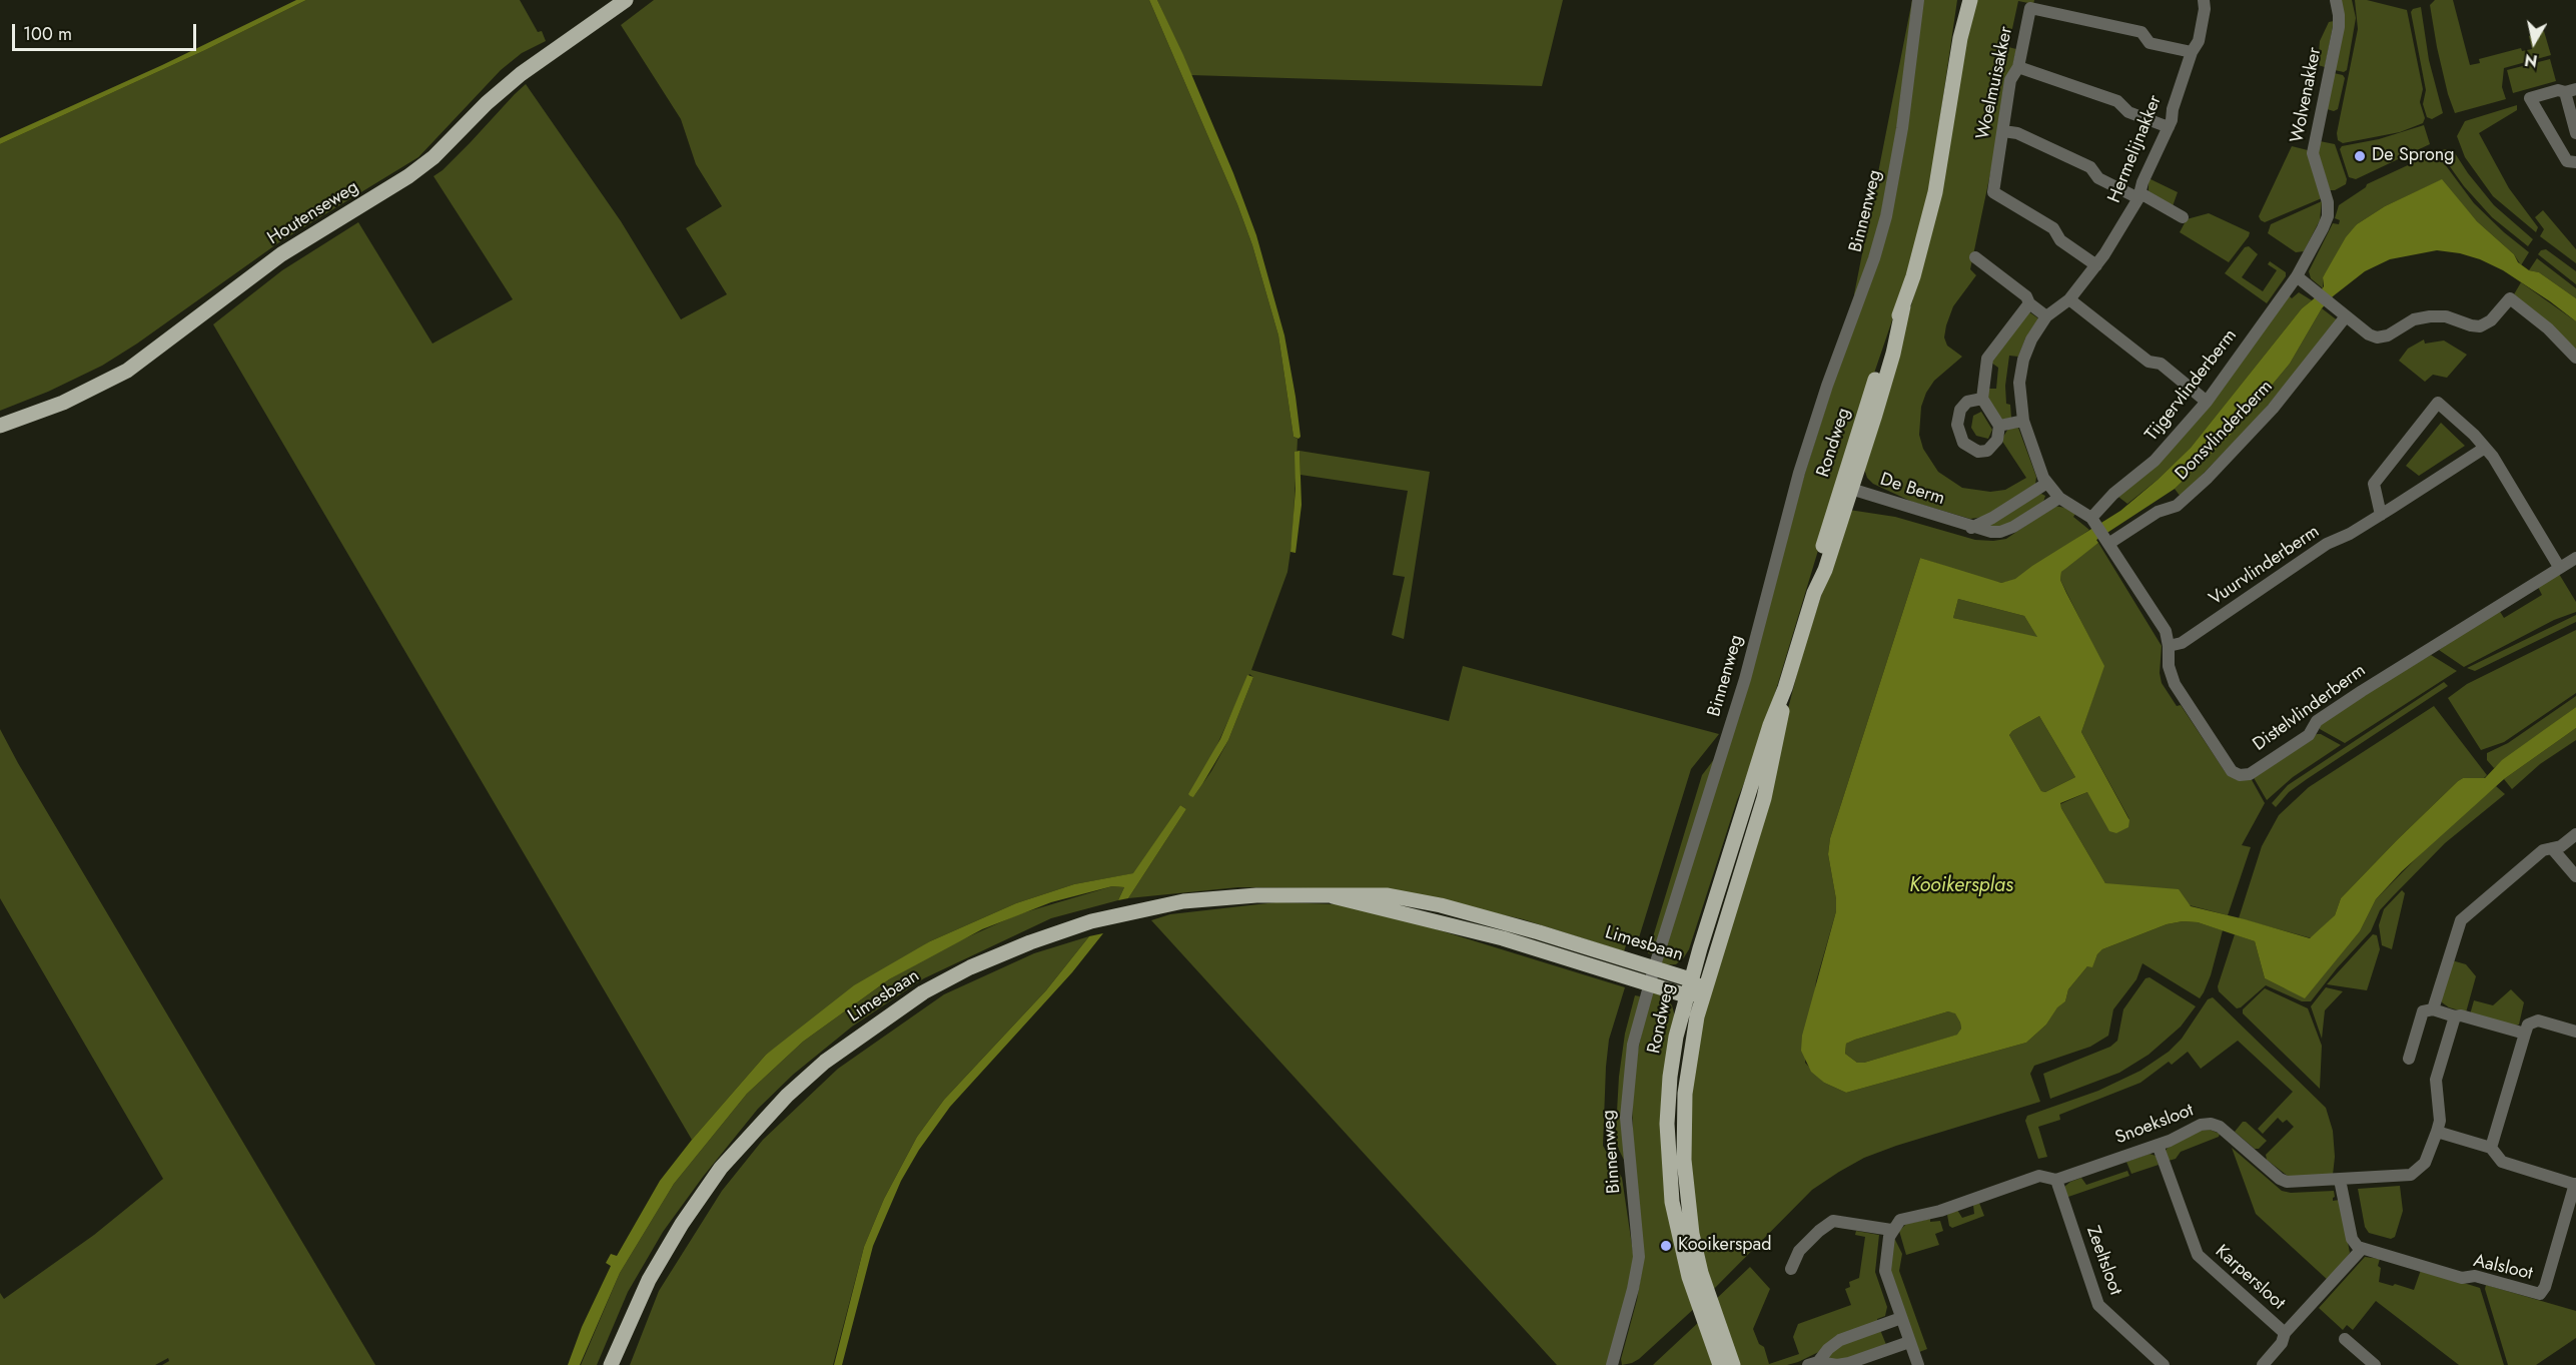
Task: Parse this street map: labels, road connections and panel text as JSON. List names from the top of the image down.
{
  "streets": {
    "main road": ["Houtenseweg", "Rondweg", "Limesbaan"],
    "street": [
      "Woelmuisakker",
      "Wolvenakker",
      "Hermelijnakker",
      "Binnenweg",
      "Tijgervlinderberm",
      "Donsvlinderberm",
      "De Berm",
      "Vuurvlinderberm",
      "Distelvlinderberm",
      "Snoeksloot",
      "Zeeltsloot",
      "Aalsloot",
      "Karpersloot"
    ]
  },
  "crossings": [
    ["Woelmuisakker", "Hermelijnakker"],
    ["Wolvenakker", "Tijgervlinderberm"],
    ["Binnenweg", "Limesbaan"],
    ["Tijgervlinderberm", "Distelvlinderberm"],
    ["Donsvlinderberm", "Distelvlinderberm"],
    ["Rondweg", "De Berm"],
    ["Rondweg", "Limesbaan"],
    ["De Berm", "Distelvlinderberm"],
    ["Vuurvlinderberm", "Distelvlinderberm"],
    ["Snoeksloot", "Zeeltsloot"],
    ["Snoeksloot", "Aalsloot"],
    ["Snoeksloot", "Karpersloot"]
  ],
  "water": ["Kooikersplas"],
  "places": ["De Sprong", "Kooikerspad"],
  "scale_bar": "100 m",
  "north": "bottom"
}
